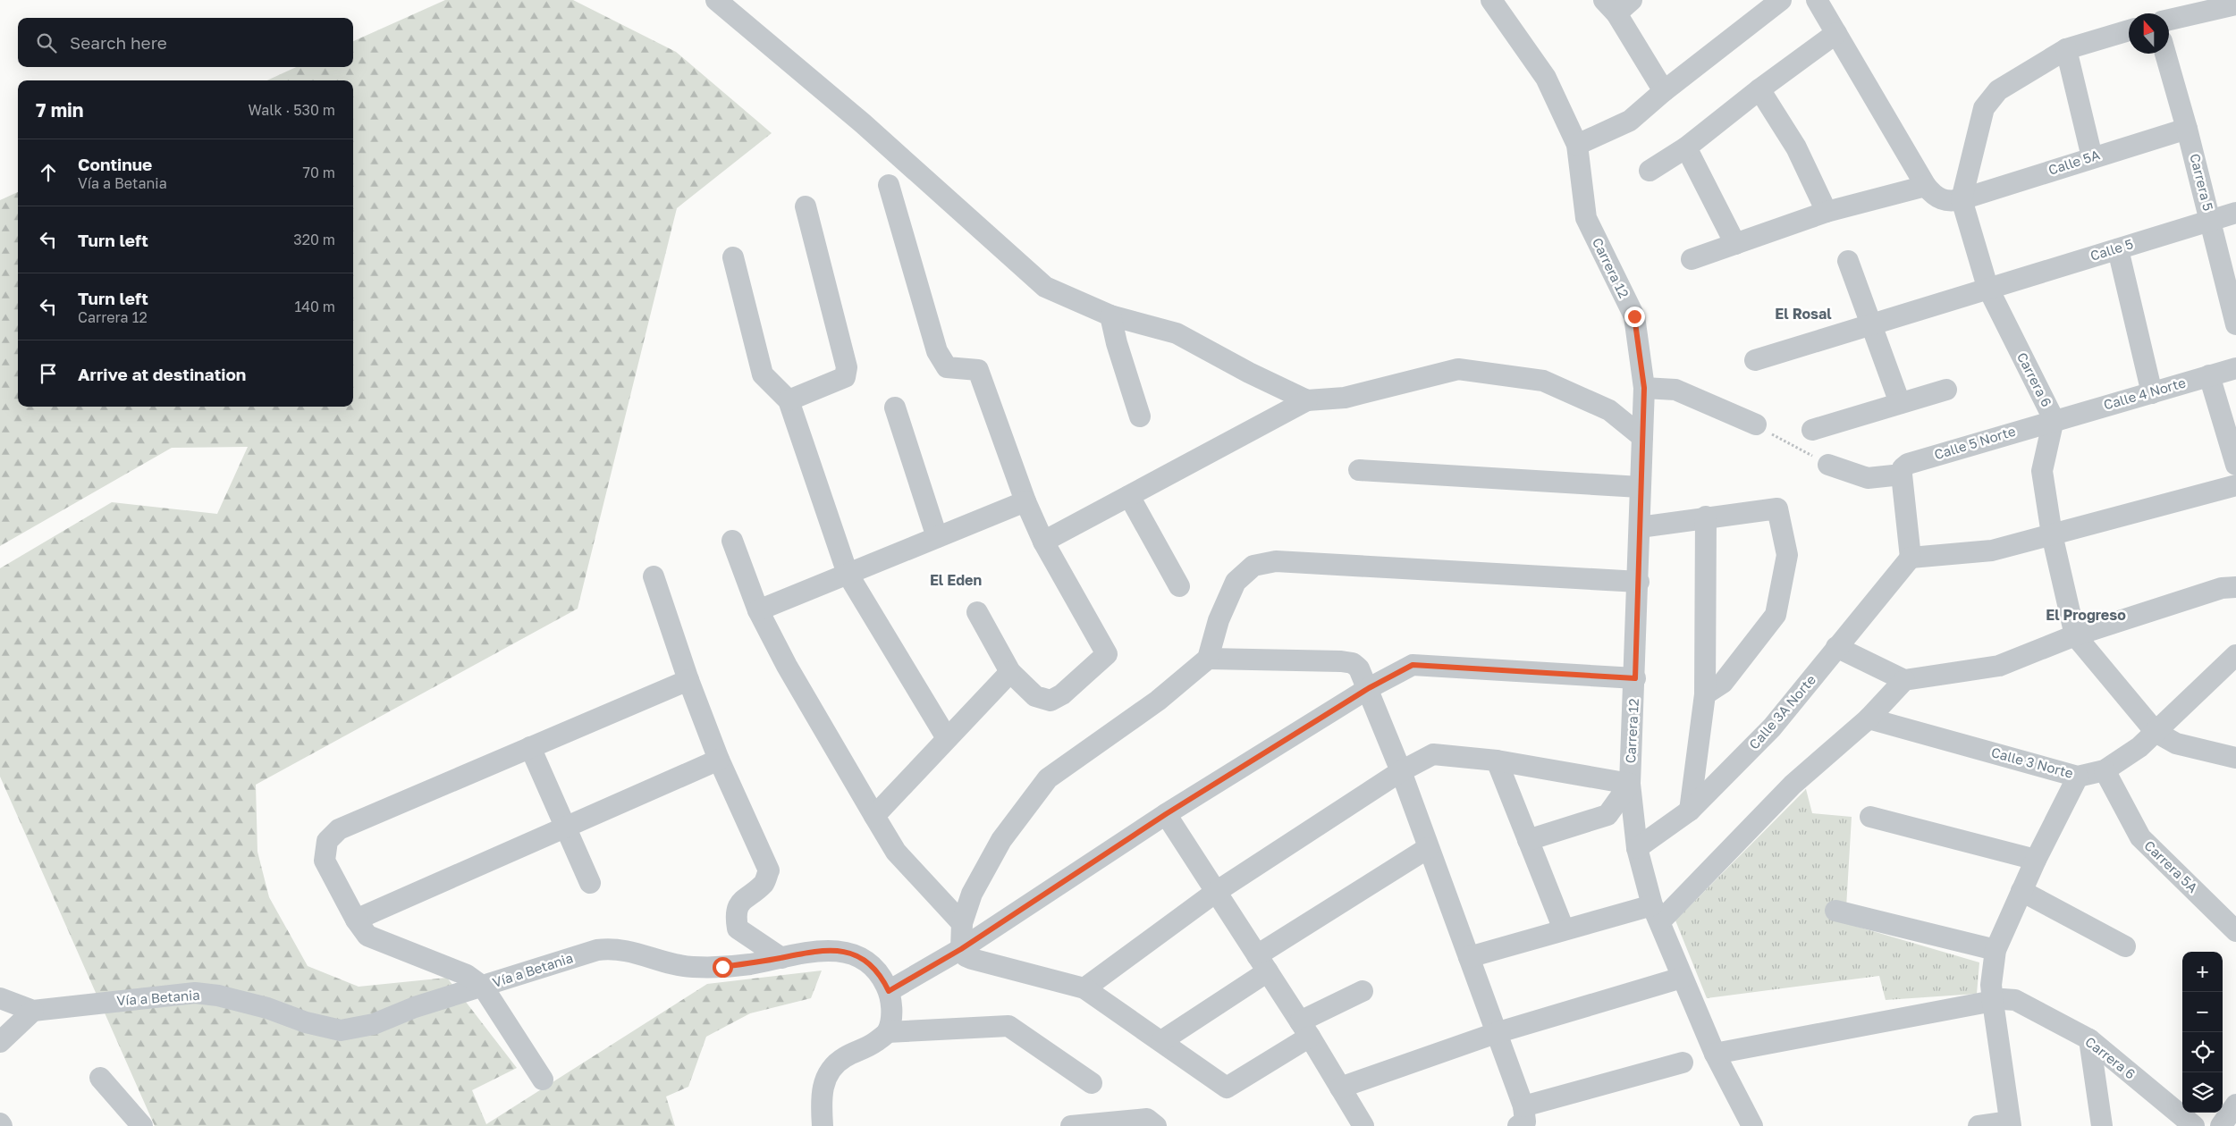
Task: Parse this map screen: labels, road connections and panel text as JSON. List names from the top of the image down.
{
  "streets": {
    "street": [
      "Calle 5A",
      "Carrera 5",
      "Calle 5",
      "Carrera 12",
      "Carrera 6",
      "Calle 4 Norte",
      "Calle 5 Norte",
      "Calle 3A Norte",
      "Calle 3 Norte",
      "Carrera 5A",
      "Vía a Betania"
    ]
  },
  "crossings": [
    ["Calle 5A", "Carrera 5"],
    ["Calle 5A", "Carrera 6"],
    ["Carrera 5", "Calle 5"],
    ["Calle 5", "Carrera 6"],
    ["Carrera 12", "Carrera 6"],
    ["Carrera 12", "Calle 3A Norte"],
    ["Carrera 6", "Calle 4 Norte"],
    ["Carrera 6", "Calle 5 Norte"],
    ["Carrera 6", "Calle 3 Norte"],
    ["Calle 4 Norte", "Calle 5 Norte"],
    ["Calle 3 Norte", "Carrera 5A"]
  ],
  "districts": ["El Rosal", "El Eden", "El Progreso"],
  "north": "top",
  "page": {
    "search": "Search here",
    "heading": ["7 min", "Walk · 530 m"],
    "list": [
      ["Continue", "Vía a Betania", "70 m"],
      ["Turn left", "320 m"],
      ["Turn left", "Carrera 12", "140 m"],
      "Arrive at destination"
    ],
    "map_buttons": ["+", "−"]
  }
}
